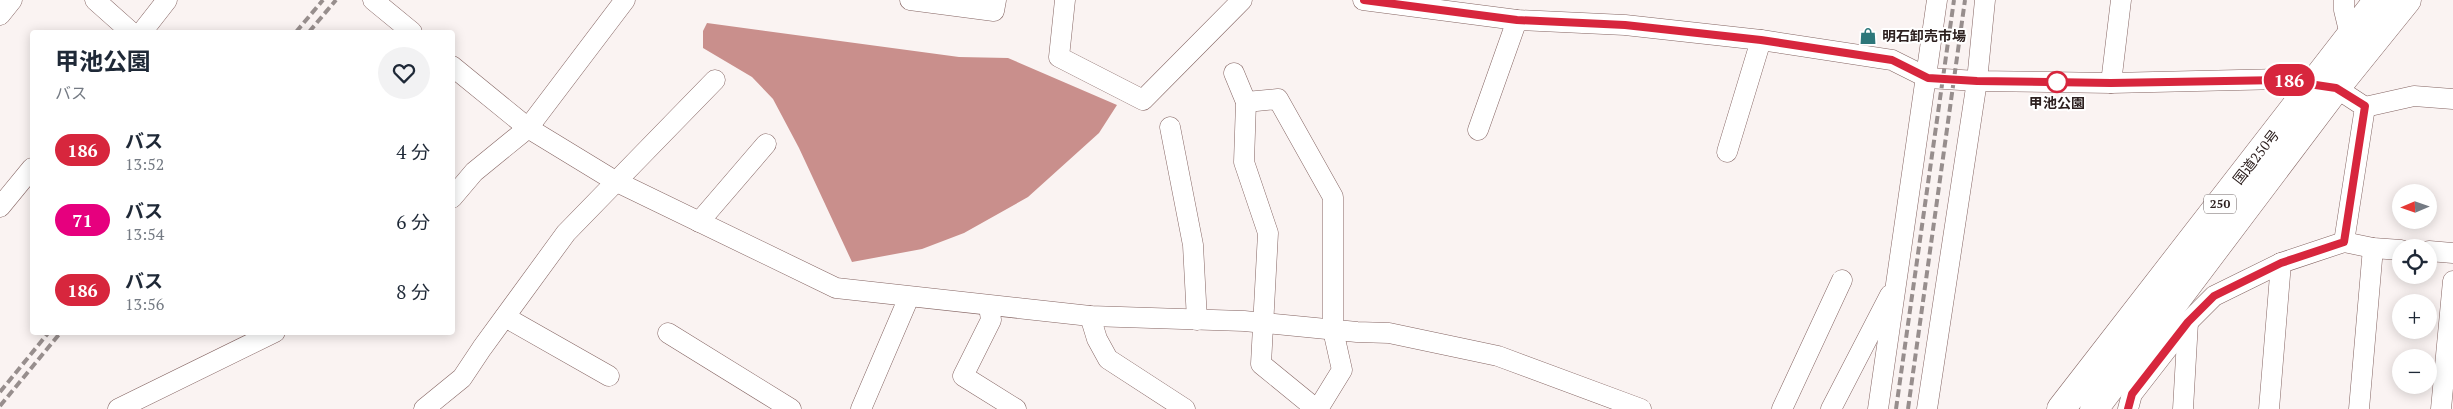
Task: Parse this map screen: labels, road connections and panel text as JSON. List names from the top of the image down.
{
  "streets": {
    "highway": ["国道250号", "250"]
  },
  "places": {
    "shop": ["明石卸売市場"],
    "other": ["甲池公園"]
  },
  "lines": ["bus line 186"],
  "north": "left",
  "page": {
    "on_map": "186",
    "heading": ["甲池公園", "バス"],
    "list": [
      {
        "mark": "186",
        "name": "バス",
        "note": "13:52",
        "value": "4 分"
      },
      {
        "mark": "71",
        "name": "バス",
        "note": "13:54",
        "value": "6 分"
      },
      {
        "mark": "186",
        "name": "バス",
        "note": "13:56",
        "value": "8 分"
      }
    ],
    "map_buttons": ["+", "−"]
  }
}
